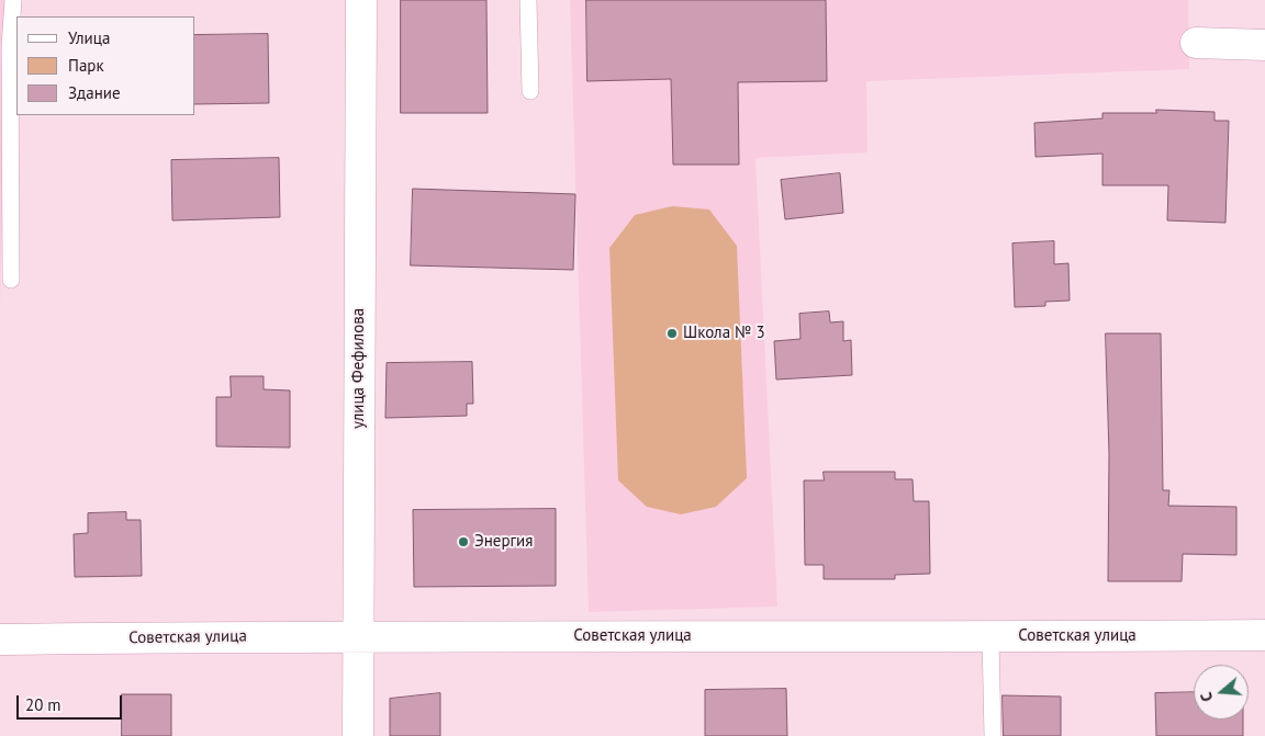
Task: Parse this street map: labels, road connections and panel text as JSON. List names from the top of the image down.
{
  "streets": {
    "main road": ["улица Фефилова", "Советская улица"]
  },
  "crossings": [
    ["улица Фефилова", "Советская улица"]
  ],
  "places": ["Школа № 3", "Энергия"],
  "legend": ["Улица", "Парк", "Здание"],
  "scale_bar": "20 m",
  "north": "left"
}
